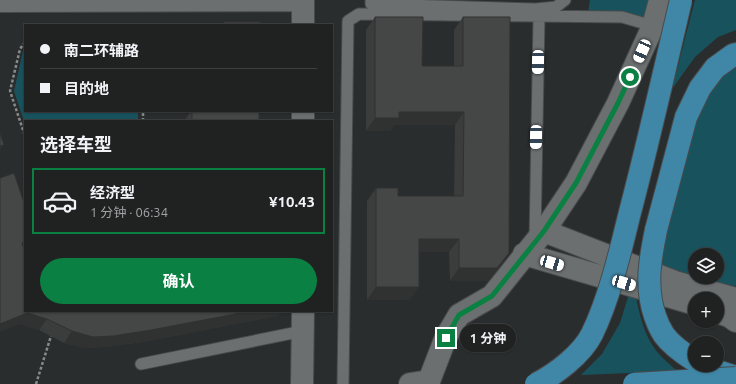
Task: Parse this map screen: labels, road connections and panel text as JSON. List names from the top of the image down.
{
  "page": {
    "banner": ["南二环辅路", "目的地"],
    "heading": "选择车型",
    "list": [
      {
        "name": "经济型",
        "note": "1 分钟 · 06:34",
        "value": "¥10.43"
      }
    ],
    "map_buttons": ["+", "−"],
    "buttons": "确认",
    "bubble": "1 分钟"
  }
}
